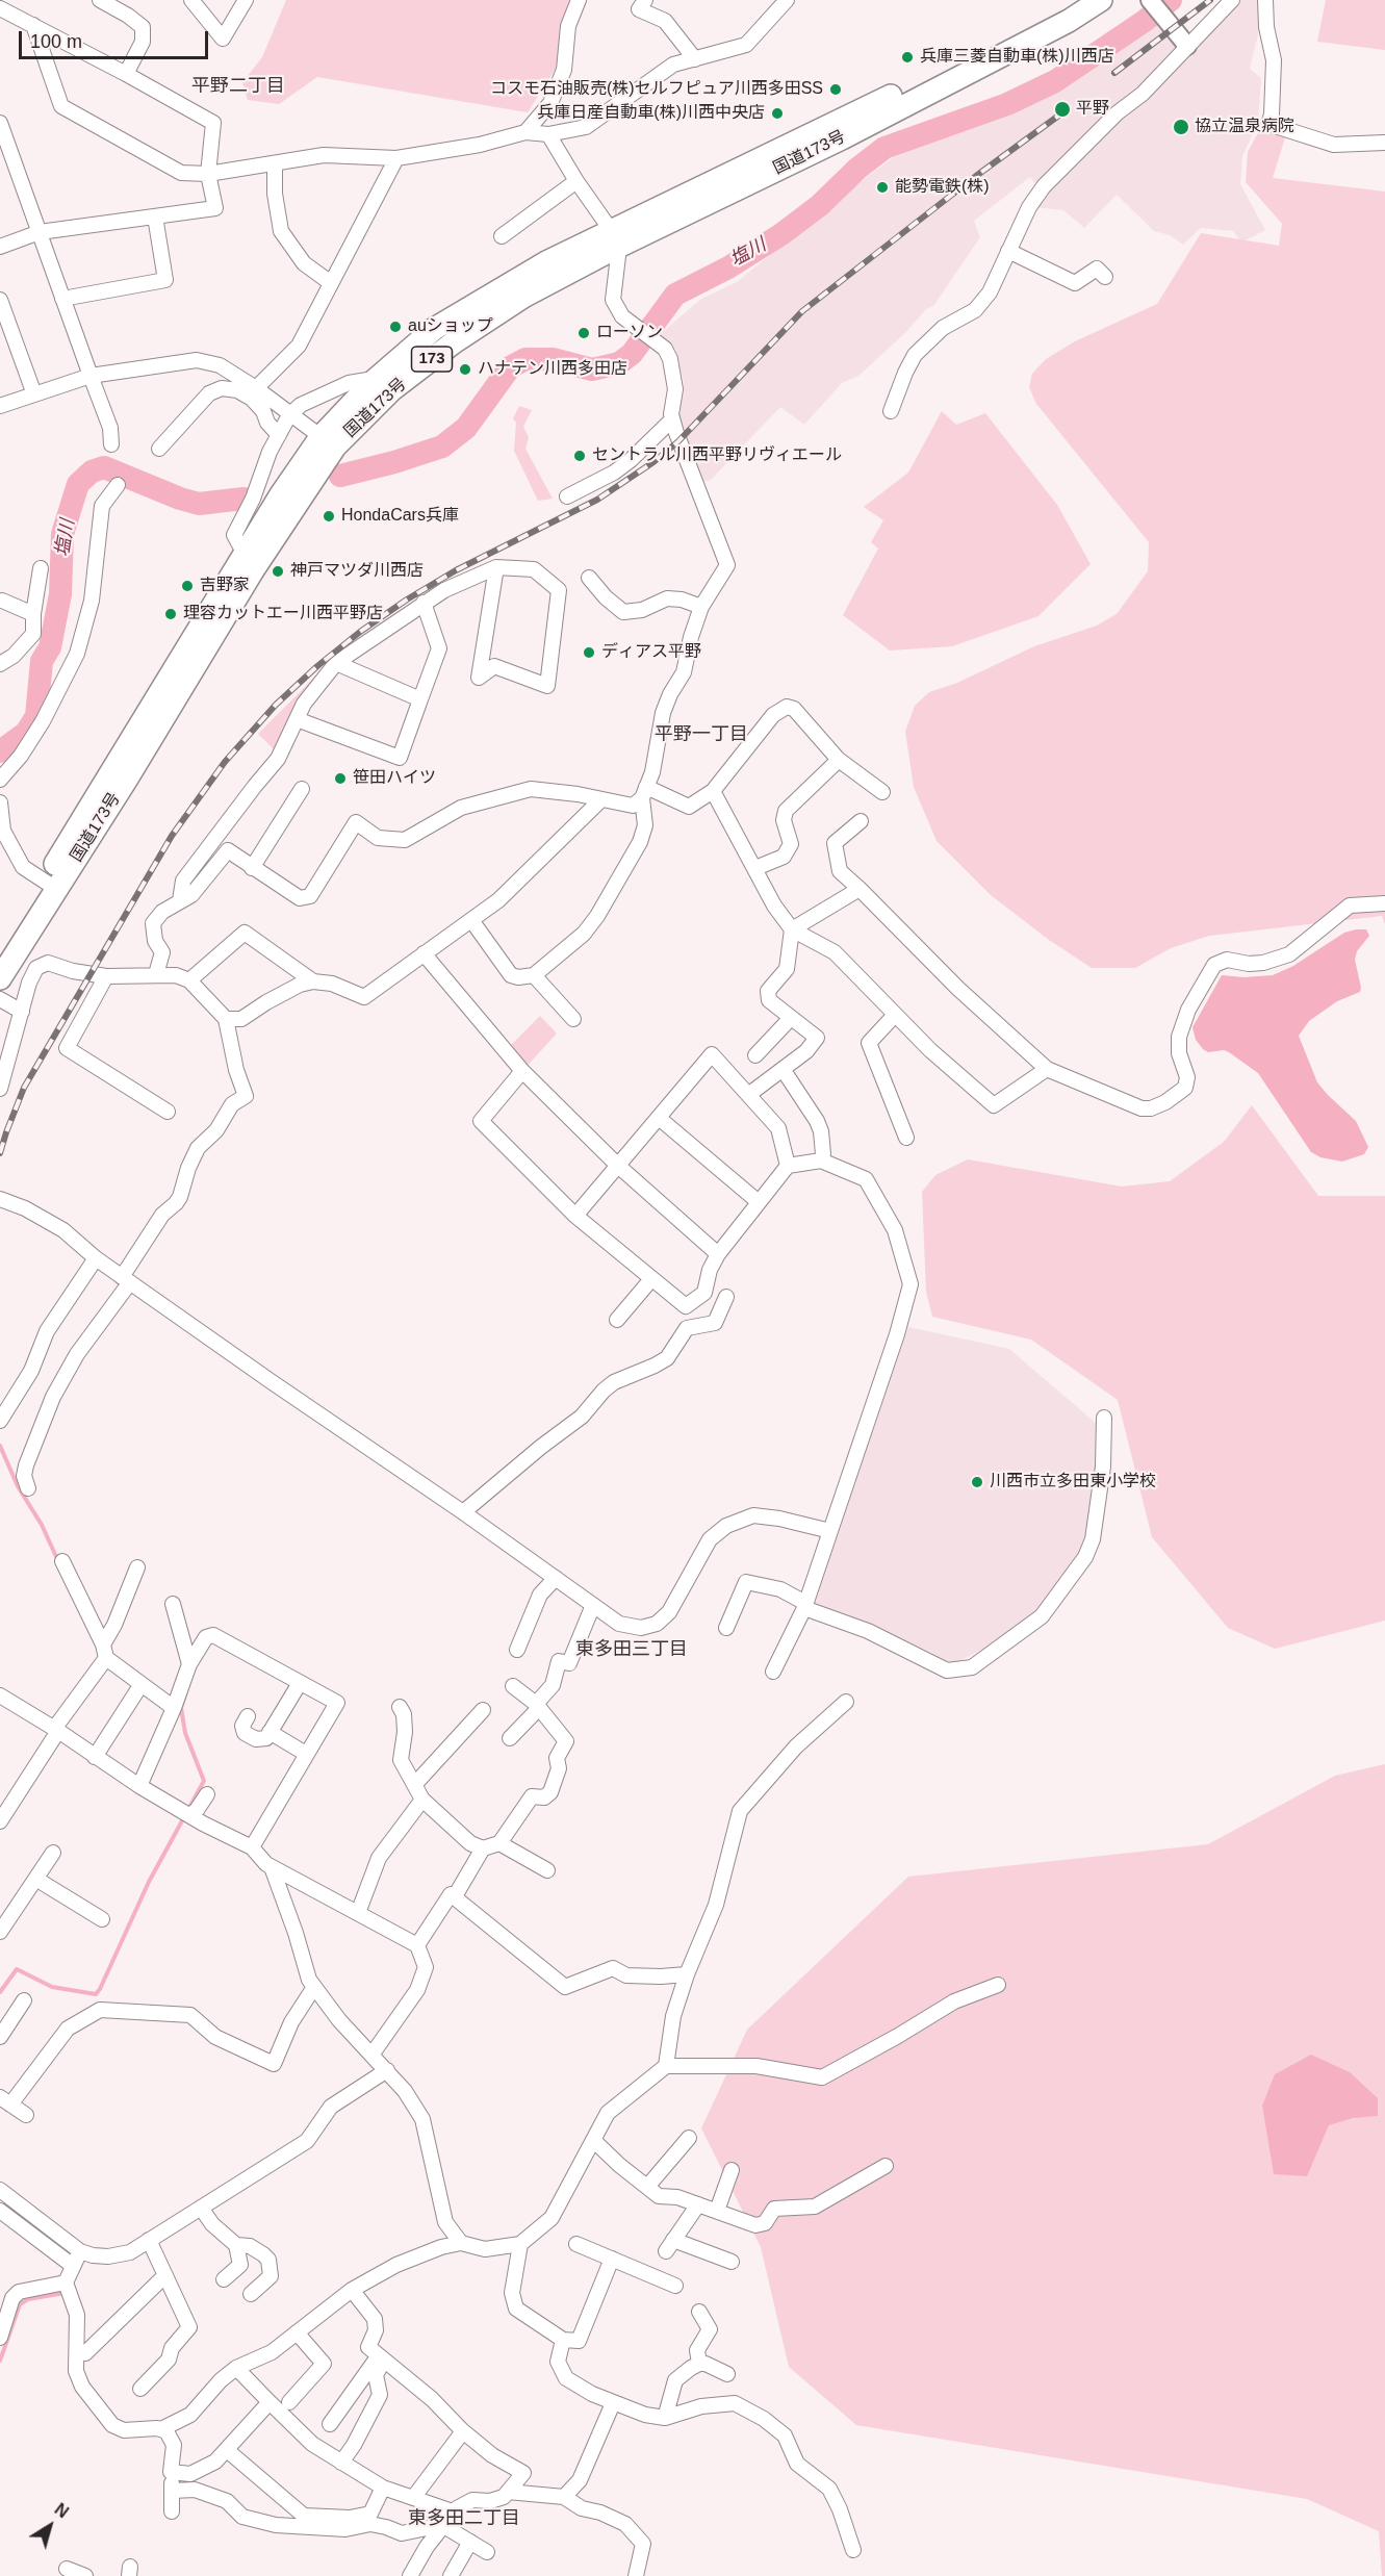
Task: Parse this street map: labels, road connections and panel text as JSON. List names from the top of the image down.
{
  "streets": {
    "highway": ["国道173号", "173"]
  },
  "districts": [
    "平野二丁目",
    "平野一丁目",
    "東多田三丁目",
    "東多田二丁目"
  ],
  "water": ["塩川"],
  "places": [
    "兵庫三菱自動車(株)川西店",
    "コスモ石油販売(株)セルフピュア川西多田SS",
    "平野",
    "兵庫日産自動車(株)川西中央店",
    "協立温泉病院",
    "能勢電鉄(株)",
    "auショップ",
    "ローソン",
    "ハナテン川西多田店",
    "セントラル川西平野リヴィエール",
    "HondaCars兵庫",
    "神戸マツダ川西店",
    "吉野家",
    "理容カットエー川西平野店",
    "ディアス平野",
    "笹田ハイツ",
    "川西市立多田東小学校"
  ],
  "scale_bar": "100 m",
  "north": "top right"
}
